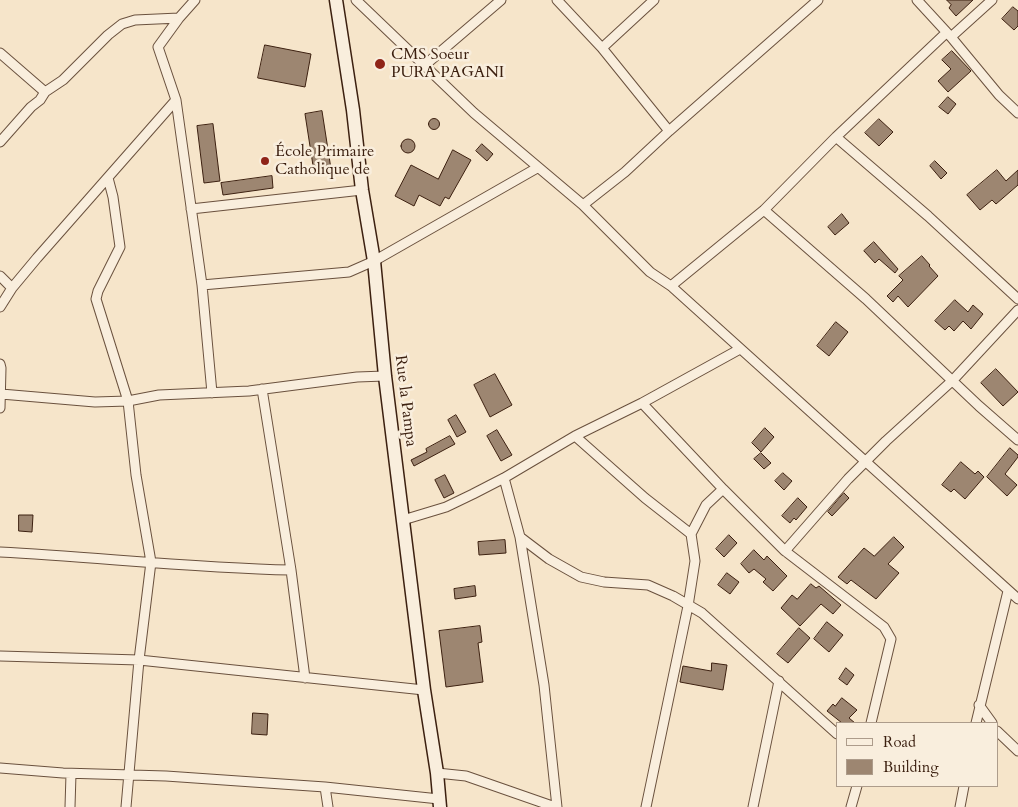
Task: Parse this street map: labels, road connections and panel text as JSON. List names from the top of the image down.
{
  "streets": {
    "street": ["Rue la Pampa"]
  },
  "places": ["CMS Soeur PURA PAGANI", "École Primaire Catholique de"],
  "legend": ["Road", "Building"]
}
